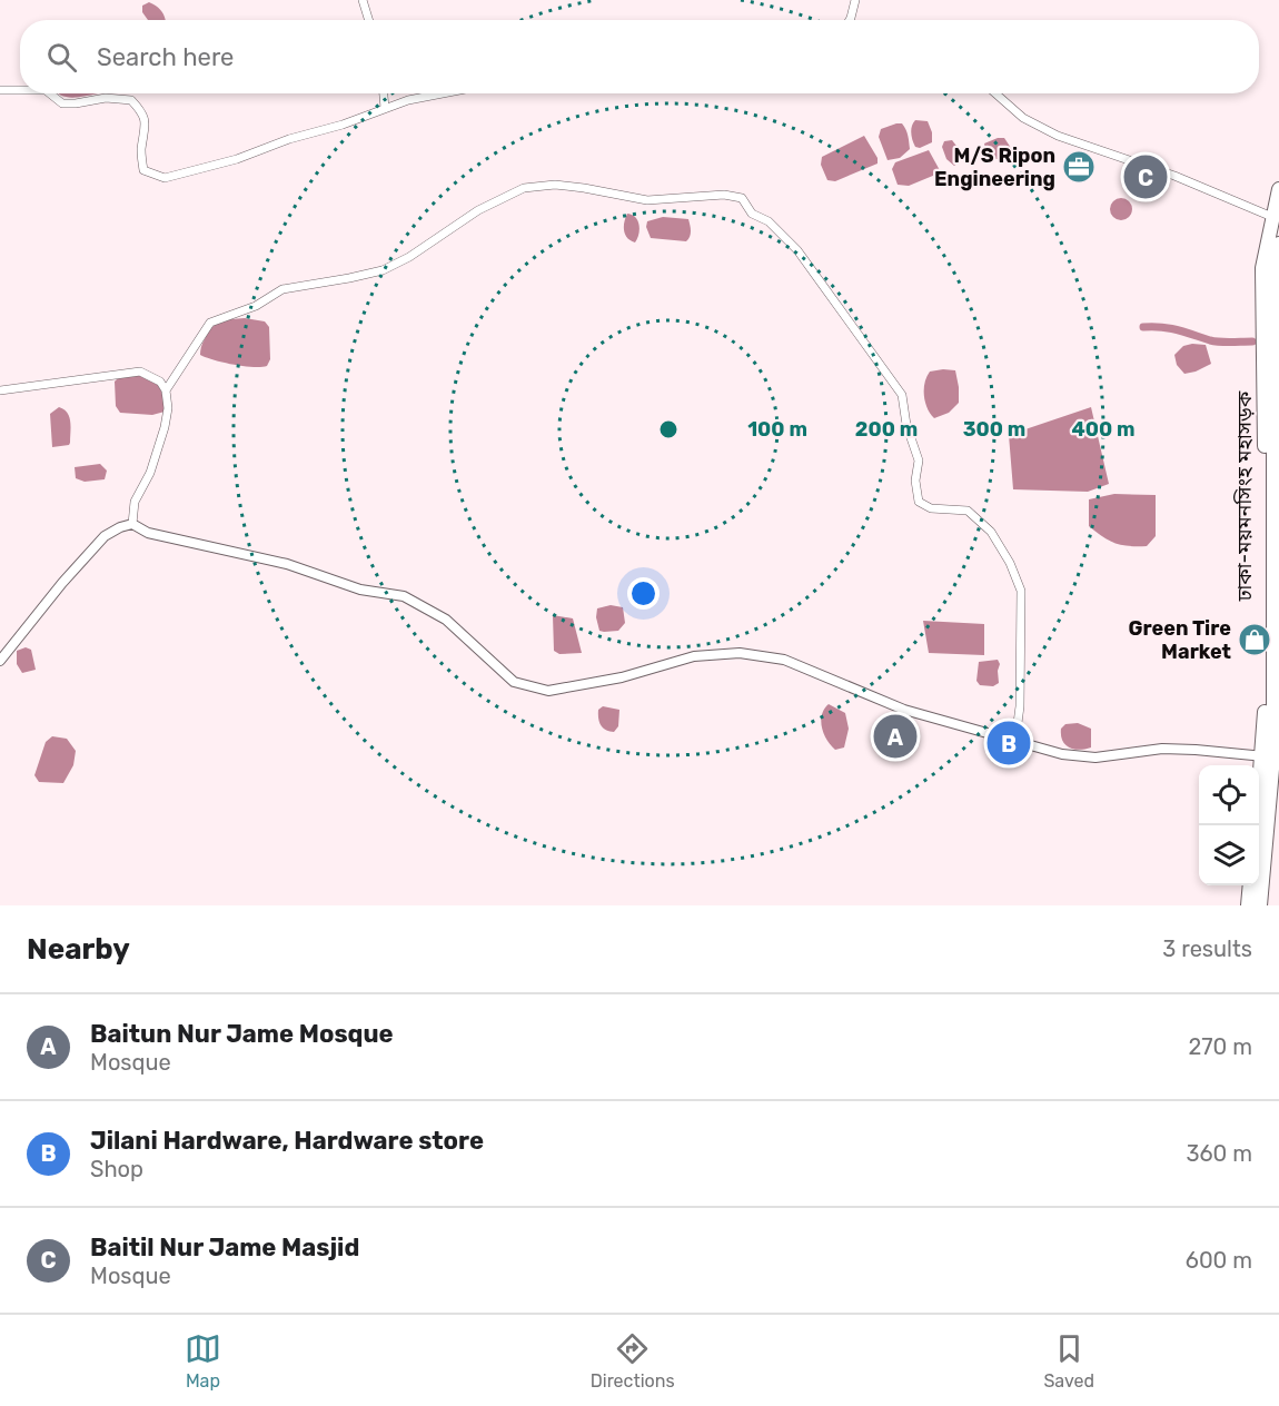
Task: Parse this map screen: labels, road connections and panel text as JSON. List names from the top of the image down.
{
  "streets": {
    "highway": ["ঢাকা-ময়মনসিংহ মহাসড়ক"]
  },
  "places": {
    "office": ["M/S Ripon Engineering"],
    "shop": ["Green Tire Market"]
  },
  "page": {
    "search": "Search here",
    "pins": ["C", "A", "B"],
    "heading": ["Nearby", "3 results"],
    "list": [
      {
        "mark": "A",
        "name": "Baitun Nur Jame Mosque",
        "note": "Mosque",
        "value": "270 m"
      },
      {
        "mark": "B",
        "name": "Jilani Hardware, Hardware store",
        "note": "Shop",
        "value": "360 m"
      },
      {
        "mark": "C",
        "name": "Baitil Nur Jame Masjid",
        "note": "Mosque",
        "value": "600 m"
      }
    ],
    "nav": ["Map", "Directions", "Saved"]
  },
  "rings": [
    "100 m",
    "200 m",
    "300 m",
    "400 m"
  ]
}
